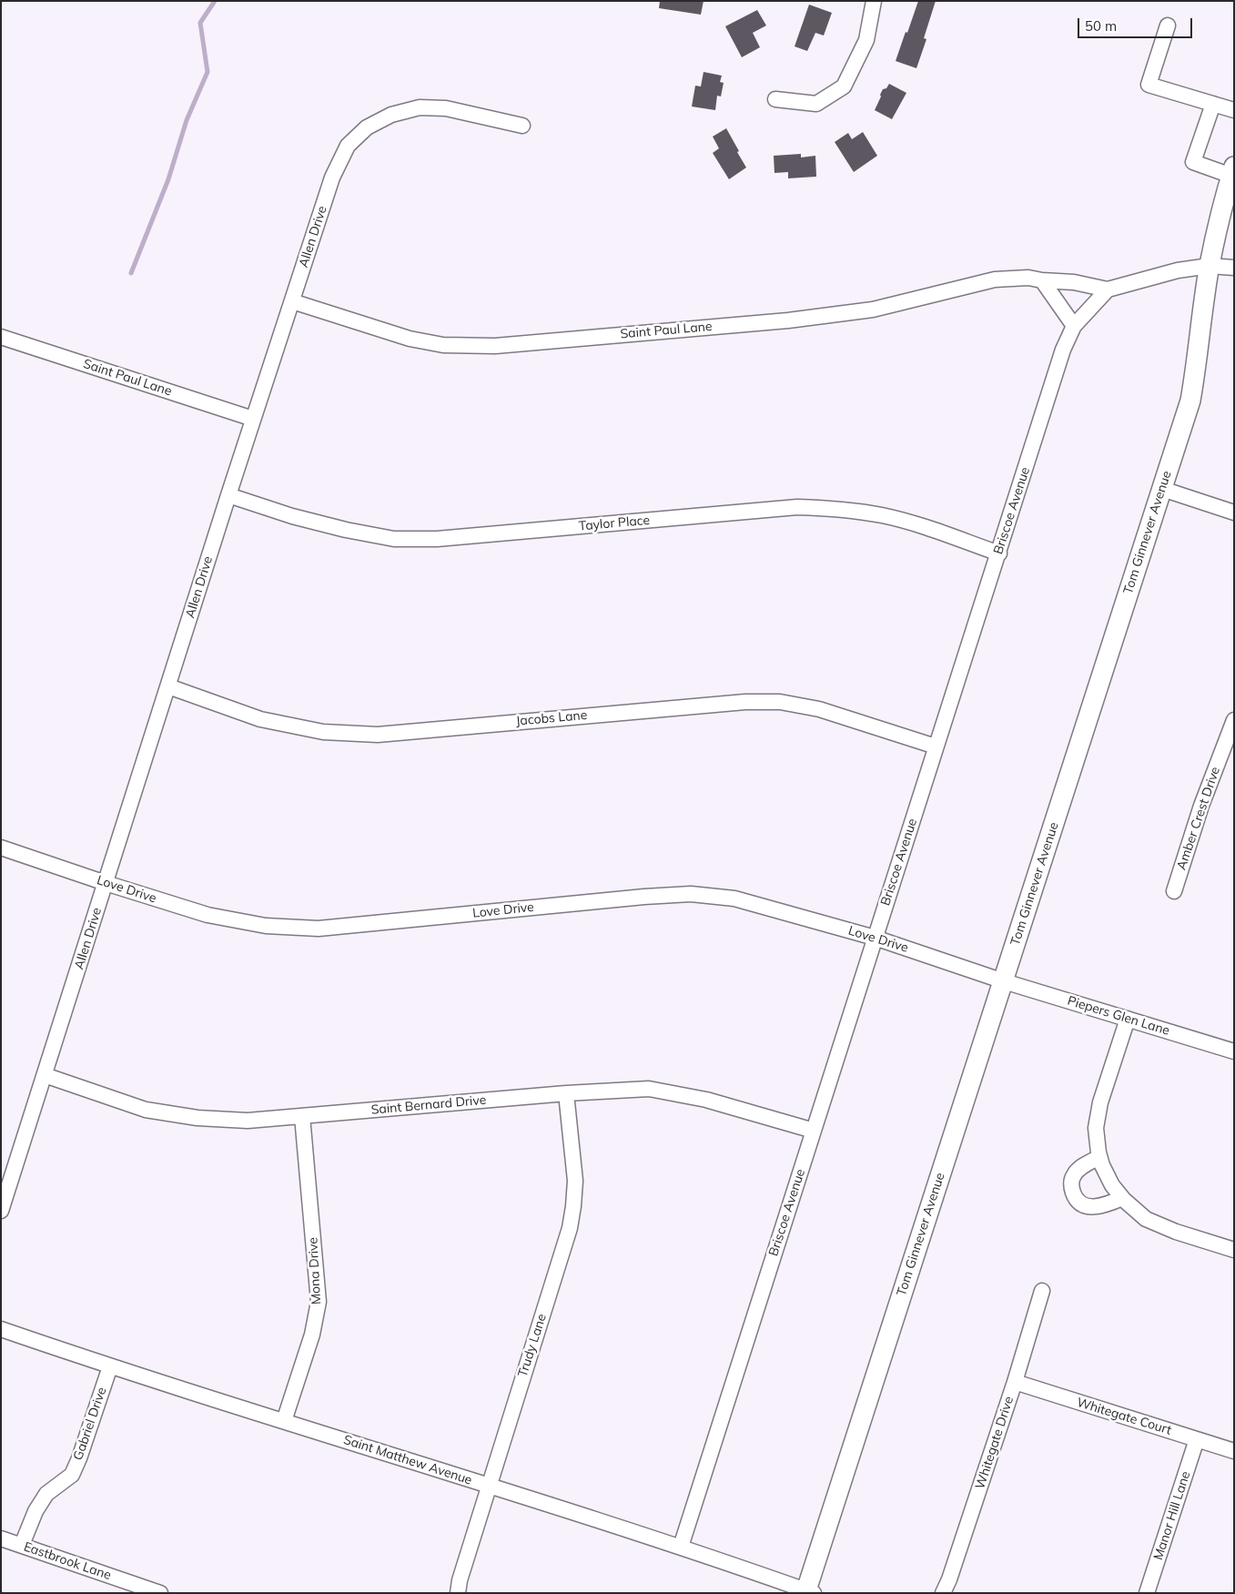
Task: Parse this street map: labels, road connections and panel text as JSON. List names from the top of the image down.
{
  "streets": {
    "main road": ["Tom Ginnever Avenue"],
    "street": [
      "Allen Drive",
      "Saint Paul Lane",
      "Briscoe Avenue",
      "Taylor Place",
      "Jacobs Lane",
      "Amber Crest Drive",
      "Love Drive",
      "Piepers Glen Lane",
      "Saint Bernard Drive",
      "Mona Drive",
      "Trudy Lane",
      "Whitegate Court",
      "Gabriel Drive",
      "Whitegate Drive",
      "Saint Matthew Avenue",
      "Manor Hill Lane",
      "Eastbrook Lane"
    ]
  },
  "crossings": [
    ["Allen Drive", "Saint Paul Lane"],
    ["Allen Drive", "Taylor Place"],
    ["Allen Drive", "Jacobs Lane"],
    ["Allen Drive", "Love Drive"],
    ["Allen Drive", "Saint Bernard Drive"],
    ["Saint Paul Lane", "Briscoe Avenue"],
    ["Briscoe Avenue", "Taylor Place"],
    ["Briscoe Avenue", "Jacobs Lane"],
    ["Briscoe Avenue", "Love Drive"],
    ["Briscoe Avenue", "Saint Bernard Drive"],
    ["Briscoe Avenue", "Saint Matthew Avenue"],
    ["Tom Ginnever Avenue", "Love Drive"],
    ["Tom Ginnever Avenue", "Piepers Glen Lane"],
    ["Tom Ginnever Avenue", "Saint Matthew Avenue"],
    ["Love Drive", "Piepers Glen Lane"],
    ["Saint Bernard Drive", "Mona Drive"],
    ["Saint Bernard Drive", "Trudy Lane"],
    ["Mona Drive", "Saint Matthew Avenue"],
    ["Trudy Lane", "Saint Matthew Avenue"],
    ["Whitegate Court", "Whitegate Drive"],
    ["Whitegate Court", "Manor Hill Lane"],
    ["Gabriel Drive", "Saint Matthew Avenue"],
    ["Gabriel Drive", "Eastbrook Lane"]
  ],
  "scale_bar": "50 m"
}
